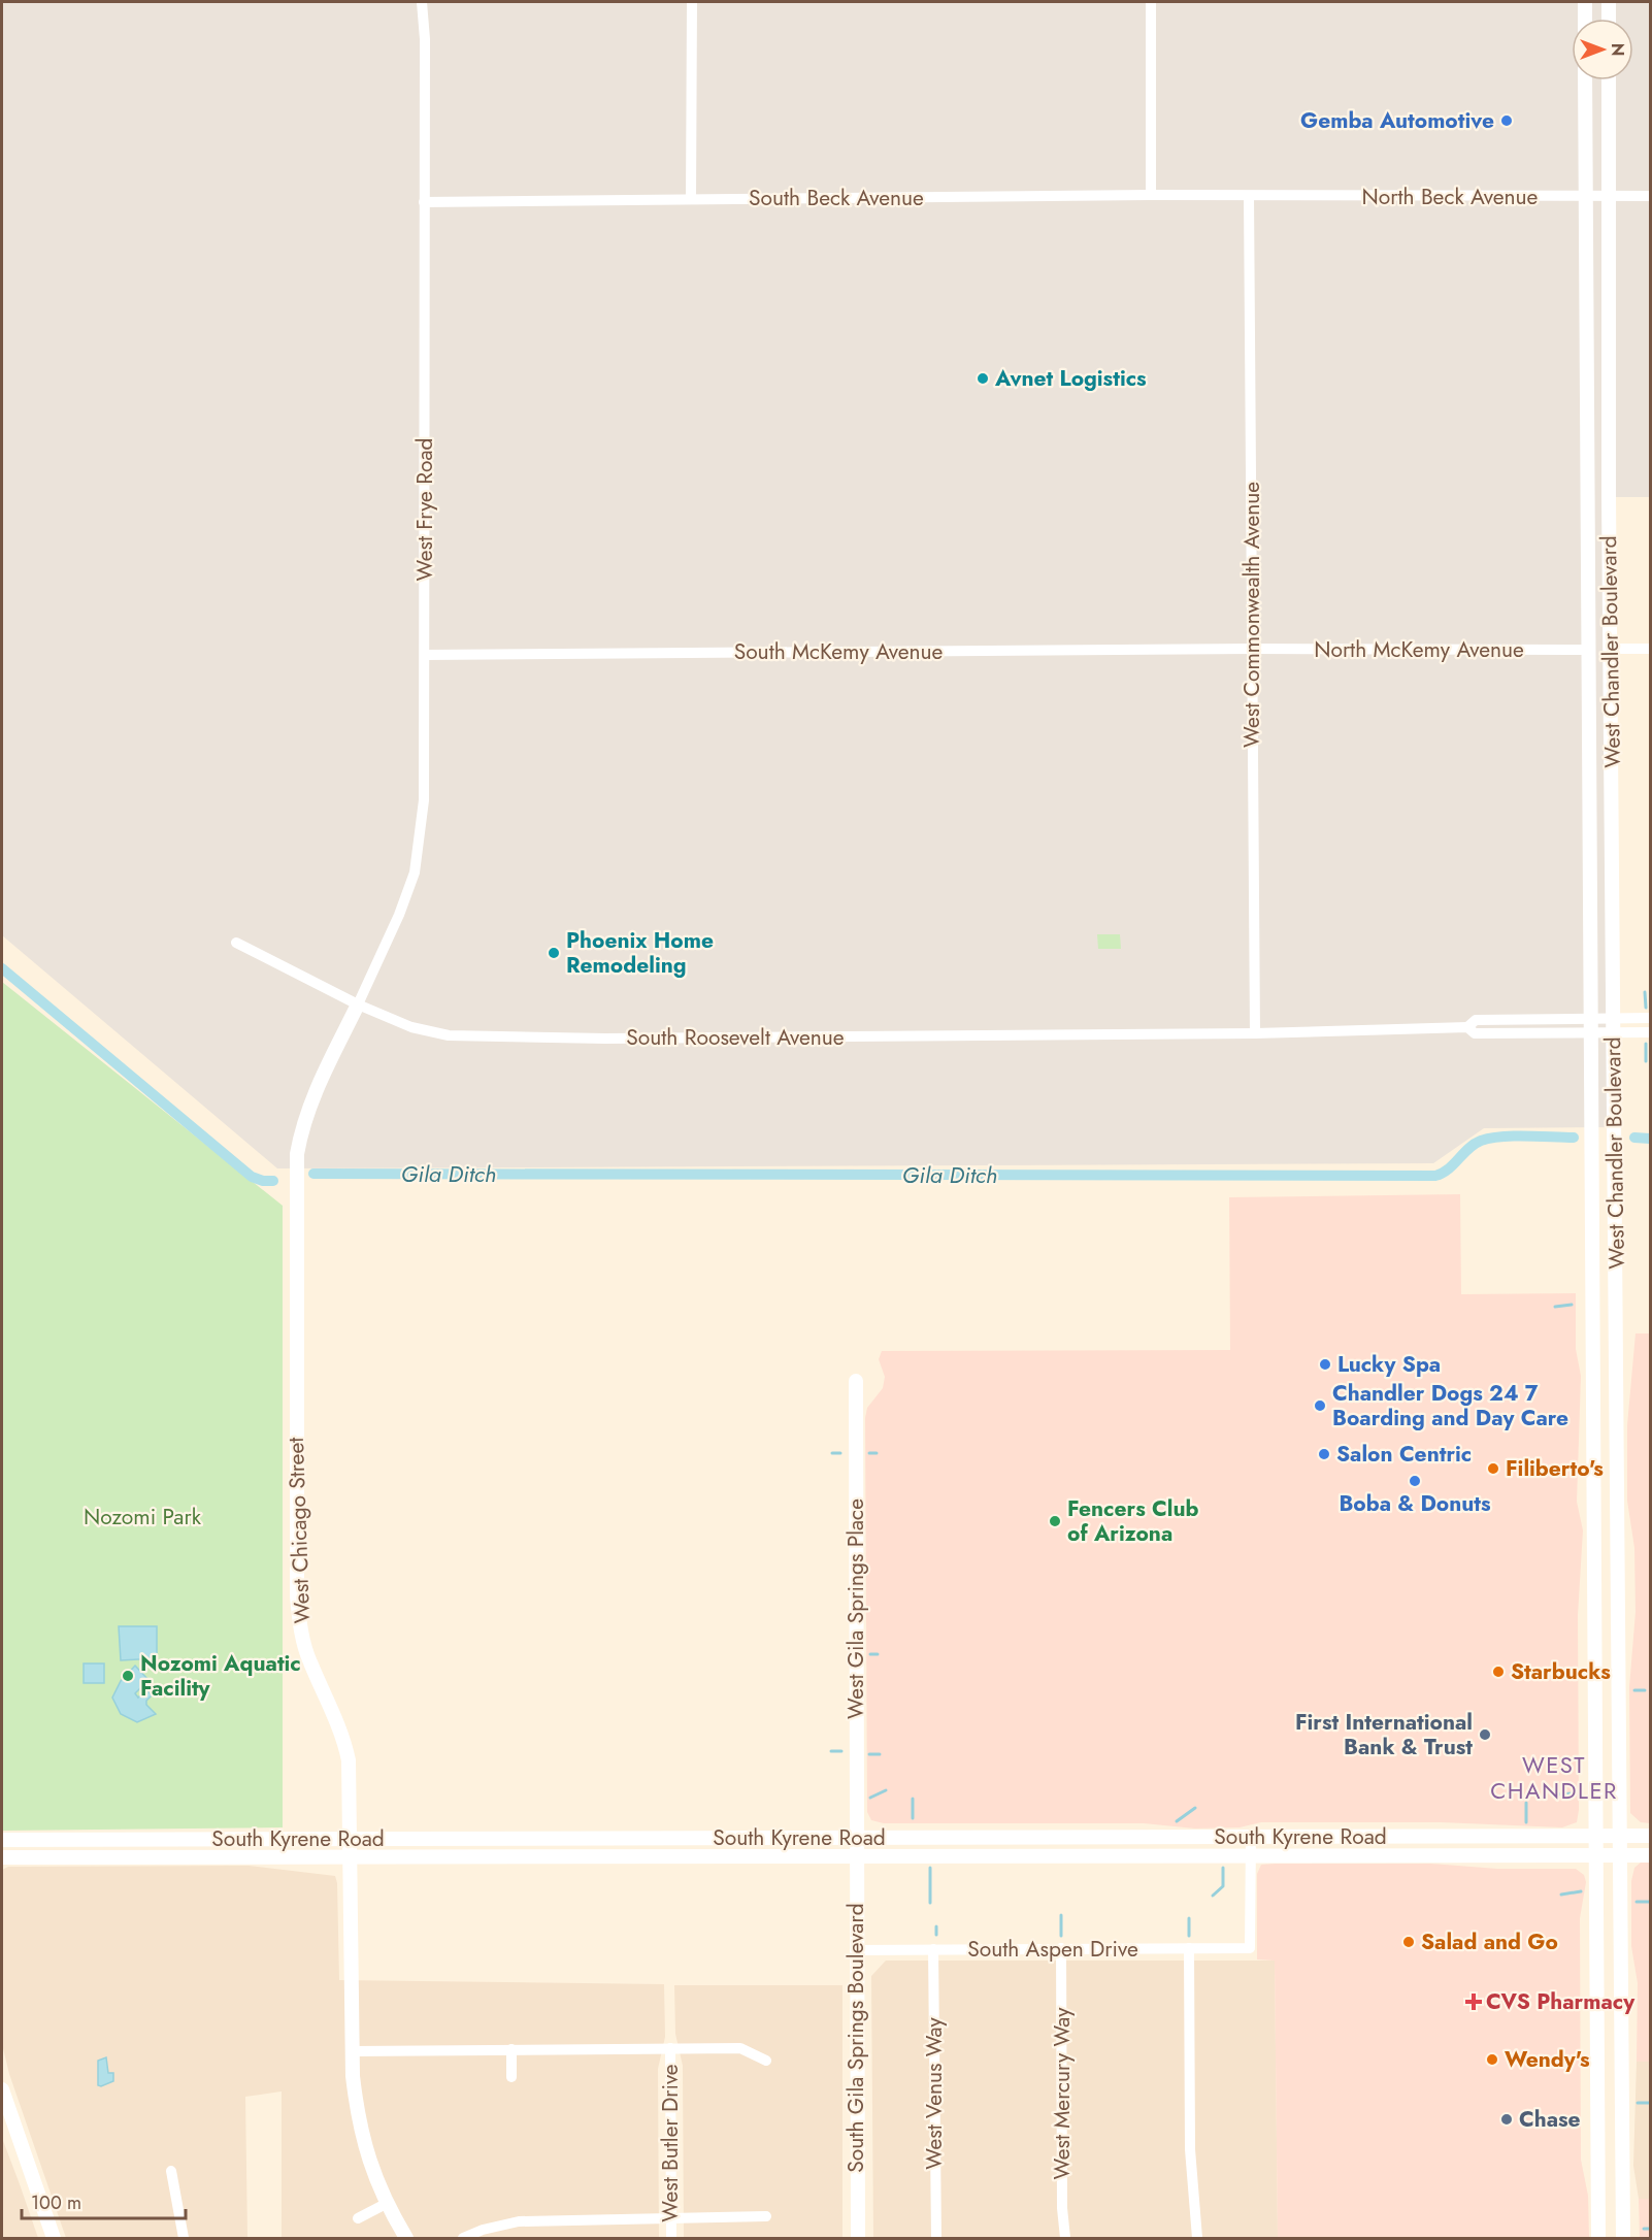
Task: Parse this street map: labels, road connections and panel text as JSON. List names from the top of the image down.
{
  "streets": {
    "main road": [
      "West Chandler Boulevard",
      "West Chicago Street",
      "West Gila Springs Place",
      "South Kyrene Road",
      "South Gila Springs Boulevard"
    ],
    "street": [
      "North Beck Avenue",
      "South Beck Avenue",
      "West Frye Road",
      "West Commonwealth Avenue",
      "North McKemy Avenue",
      "South McKemy Avenue",
      "South Roosevelt Avenue",
      "South Aspen Drive",
      "West Venus Way",
      "West Mercury Way",
      "West Butler Drive"
    ]
  },
  "crossings": [
    ["North Beck Avenue", "South Beck Avenue"],
    ["North Beck Avenue", "West Commonwealth Avenue"],
    ["North Beck Avenue", "West Chandler Boulevard"],
    ["South Beck Avenue", "West Frye Road"],
    ["South Beck Avenue", "West Commonwealth Avenue"],
    ["West Frye Road", "South McKemy Avenue"],
    ["West Frye Road", "South Roosevelt Avenue"],
    ["West Frye Road", "West Chicago Street"],
    ["West Commonwealth Avenue", "North McKemy Avenue"],
    ["West Commonwealth Avenue", "South McKemy Avenue"],
    ["West Commonwealth Avenue", "South Roosevelt Avenue"],
    ["North McKemy Avenue", "South McKemy Avenue"],
    ["North McKemy Avenue", "West Chandler Boulevard"],
    ["West Chandler Boulevard", "South Kyrene Road"],
    ["South Roosevelt Avenue", "West Chicago Street"],
    ["West Chicago Street", "South Kyrene Road"],
    ["West Gila Springs Place", "South Kyrene Road"],
    ["West Gila Springs Place", "South Gila Springs Boulevard"],
    ["South Kyrene Road", "South Aspen Drive"],
    ["South Kyrene Road", "South Gila Springs Boulevard"],
    ["South Aspen Drive", "South Gila Springs Boulevard"],
    ["South Aspen Drive", "West Venus Way"],
    ["South Aspen Drive", "West Mercury Way"]
  ],
  "districts": ["WEST CHANDLER"],
  "water": ["Gila Ditch"],
  "parks": ["Nozomi Park"],
  "places": {
    "other": [
      "Gemba Automotive",
      "Avnet Logistics",
      "Phoenix Home Remodeling",
      "Lucky Spa",
      "Chandler Dogs 24 7 Boarding and Day Care",
      "Salon Centric",
      "Filiberto's",
      "Boba & Donuts",
      "Fencers Club of Arizona",
      "Starbucks",
      "Nozomi Aquatic Facility",
      "First International Bank & Trust",
      "Salad and Go",
      "Wendy's",
      "Chase"
    ],
    "health": ["CVS Pharmacy"]
  },
  "scale_bar": "100 m",
  "north": "right"
}
